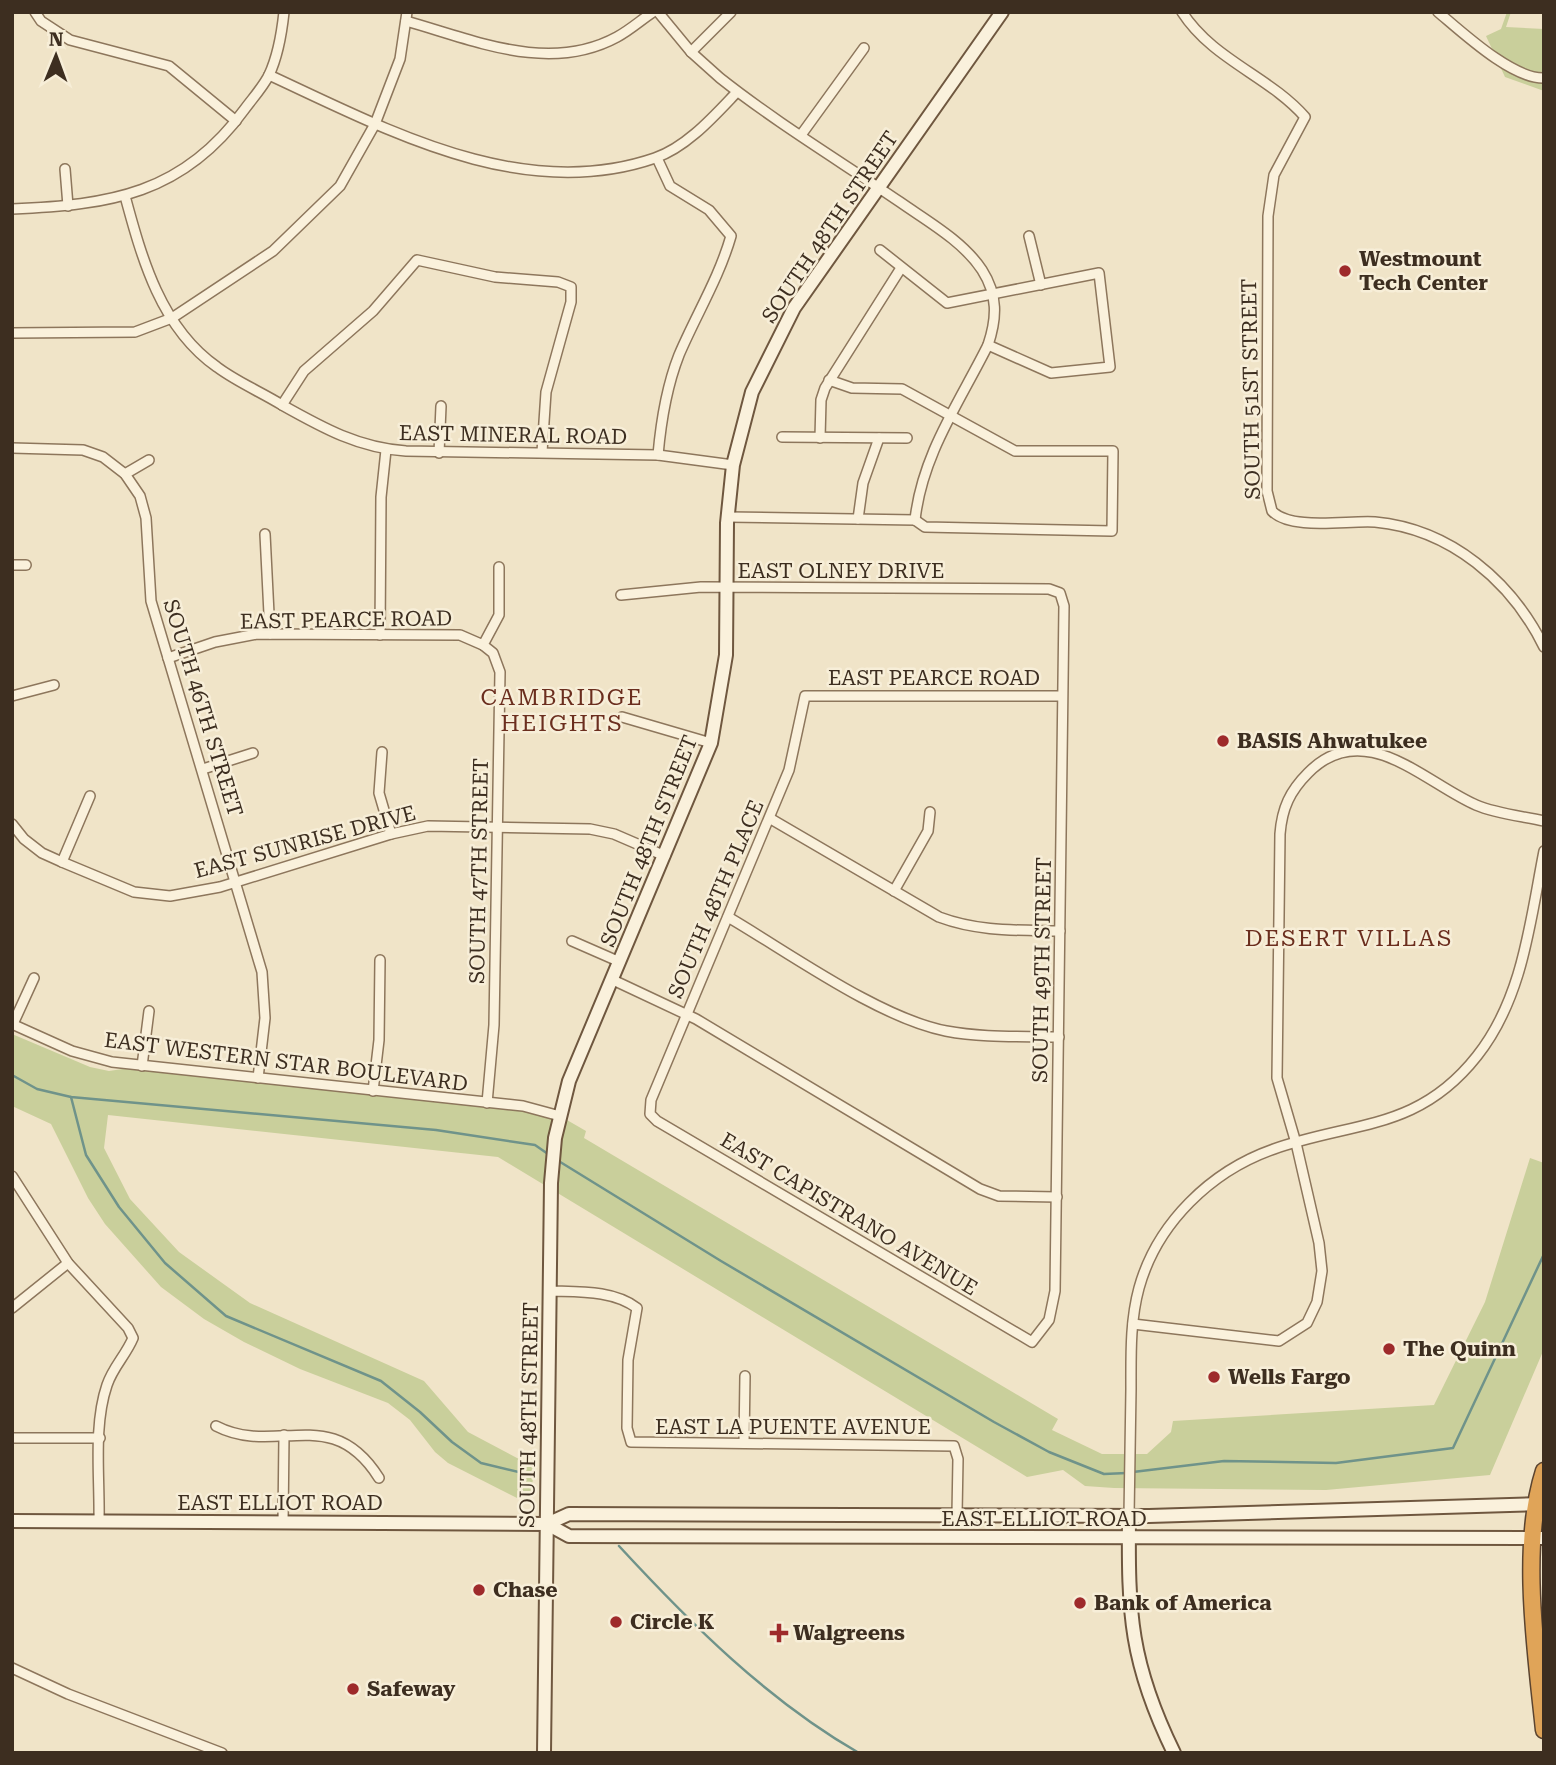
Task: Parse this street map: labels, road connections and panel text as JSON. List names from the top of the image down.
{
  "streets": {
    "main road": ["SOUTH 48TH STREET", "EAST ELLIOT ROAD"],
    "street": [
      "SOUTH 51ST STREET",
      "EAST MINERAL ROAD",
      "EAST OLNEY DRIVE",
      "EAST PEARCE ROAD",
      "SOUTH 46TH STREET",
      "EAST SUNRISE DRIVE",
      "SOUTH 47TH STREET",
      "SOUTH 48TH PLACE",
      "SOUTH 49TH STREET",
      "EAST WESTERN STAR BOULEVARD",
      "EAST CAPISTRANO AVENUE",
      "EAST LA PUENTE AVENUE"
    ]
  },
  "crossings": [
    ["SOUTH 48TH STREET", "EAST MINERAL ROAD"],
    ["SOUTH 48TH STREET", "EAST OLNEY DRIVE"],
    ["SOUTH 48TH STREET", "EAST SUNRISE DRIVE"],
    ["SOUTH 48TH STREET", "EAST WESTERN STAR BOULEVARD"],
    ["SOUTH 48TH STREET", "EAST LA PUENTE AVENUE"],
    ["SOUTH 48TH STREET", "EAST ELLIOT ROAD"],
    ["EAST OLNEY DRIVE", "SOUTH 49TH STREET"],
    ["EAST PEARCE ROAD", "SOUTH 46TH STREET"],
    ["EAST PEARCE ROAD", "SOUTH 47TH STREET"],
    ["EAST PEARCE ROAD", "SOUTH 48TH PLACE"],
    ["EAST PEARCE ROAD", "SOUTH 49TH STREET"],
    ["SOUTH 46TH STREET", "EAST SUNRISE DRIVE"],
    ["SOUTH 46TH STREET", "EAST WESTERN STAR BOULEVARD"],
    ["EAST SUNRISE DRIVE", "SOUTH 47TH STREET"],
    ["SOUTH 47TH STREET", "EAST WESTERN STAR BOULEVARD"],
    ["SOUTH 48TH PLACE", "EAST CAPISTRANO AVENUE"],
    ["SOUTH 49TH STREET", "EAST CAPISTRANO AVENUE"],
    ["EAST LA PUENTE AVENUE", "EAST ELLIOT ROAD"]
  ],
  "districts": ["CAMBRIDGE HEIGHTS", "DESERT VILLAS"],
  "places": {
    "other": [
      "Westmount Tech Center",
      "BASIS Ahwatukee",
      "The Quinn",
      "Wells Fargo",
      "Chase",
      "Bank of America",
      "Circle K",
      "Safeway"
    ],
    "health": ["Walgreens"]
  },
  "north": "top"
}
